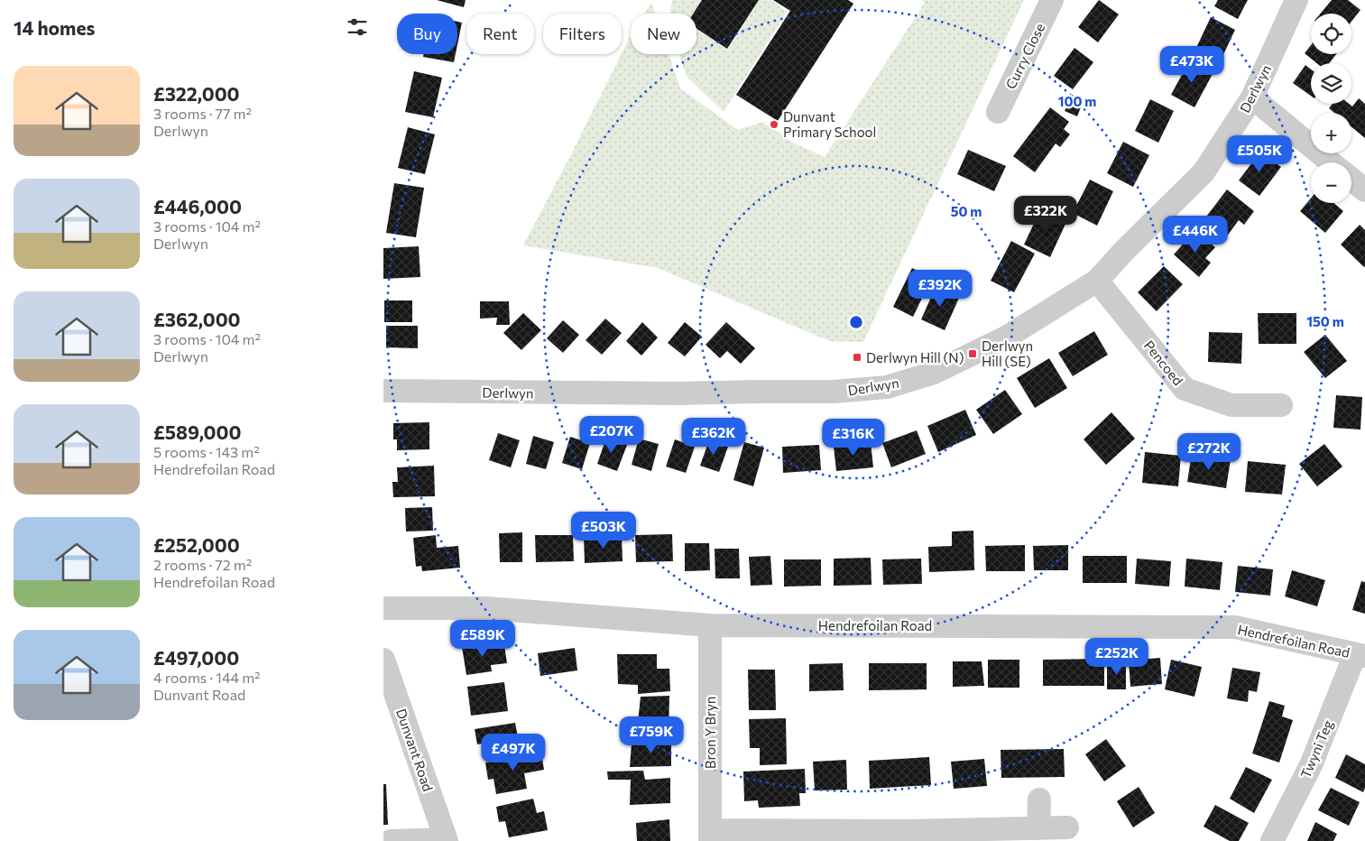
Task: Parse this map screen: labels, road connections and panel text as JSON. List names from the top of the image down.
{
  "streets": {
    "street": [
      "Curry Close",
      "Derlwyn",
      "Pencoed",
      "Hendrefoilan Road",
      "Bron Y Bryn",
      "Twyni Teg",
      "Dunvant Road"
    ]
  },
  "crossings": [
    ["Derlwyn", "Pencoed"],
    ["Hendrefoilan Road", "Bron Y Bryn"],
    ["Hendrefoilan Road", "Twyni Teg"]
  ],
  "places": {
    "other": ["Dunvant Primary School"],
    "transit": ["Derlwyn Hill (SE)", "Derlwyn Hill (N)"]
  },
  "page": {
    "heading": "14 homes",
    "map_buttons": ["+", "−"],
    "chip": [
      "Buy",
      "Rent",
      "Filters",
      "New"
    ],
    "price": [
      "£473K",
      "£505K",
      "£322K",
      "£446K",
      "£392K",
      "£207K",
      "£362K",
      "£316K",
      "£272K",
      "£503K",
      "£589K",
      "£252K",
      "£759K",
      "£497K"
    ],
    "list": [
      {
        "name": "£322,000",
        "note": "3 rooms · 77 m² · Derlwyn"
      },
      {
        "name": "£446,000",
        "note": "3 rooms · 104 m² · Derlwyn"
      },
      {
        "name": "£362,000",
        "note": "3 rooms · 104 m² · Derlwyn"
      },
      {
        "name": "£589,000",
        "note": "5 rooms · 143 m² · Hendrefoilan Road"
      },
      {
        "name": "£252,000",
        "note": "2 rooms · 72 m² · Hendrefoilan Road"
      },
      {
        "name": "£497,000",
        "note": "4 rooms · 144 m² · Dunvant Road"
      }
    ]
  },
  "rings": ["100 m", "50 m", "150 m"]
}
